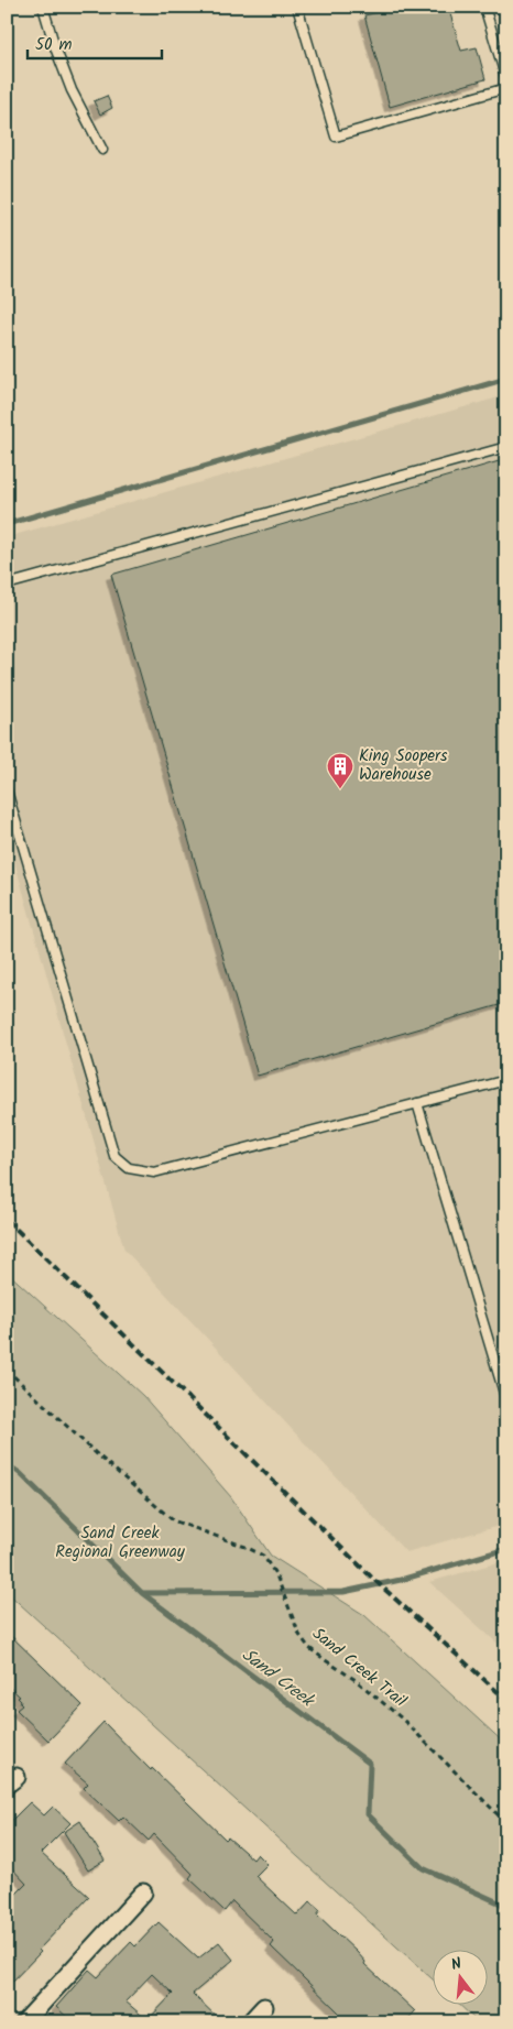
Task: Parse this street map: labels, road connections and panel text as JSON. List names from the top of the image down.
{
  "streets": {
    "path": ["Sand Creek Trail"]
  },
  "water": ["Sand Creek"],
  "parks": ["Sand Creek Regional Greenway"],
  "places": {
    "building": ["King Soopers Warehouse"]
  },
  "scale_bar": "50 m",
  "north": "top"
}
